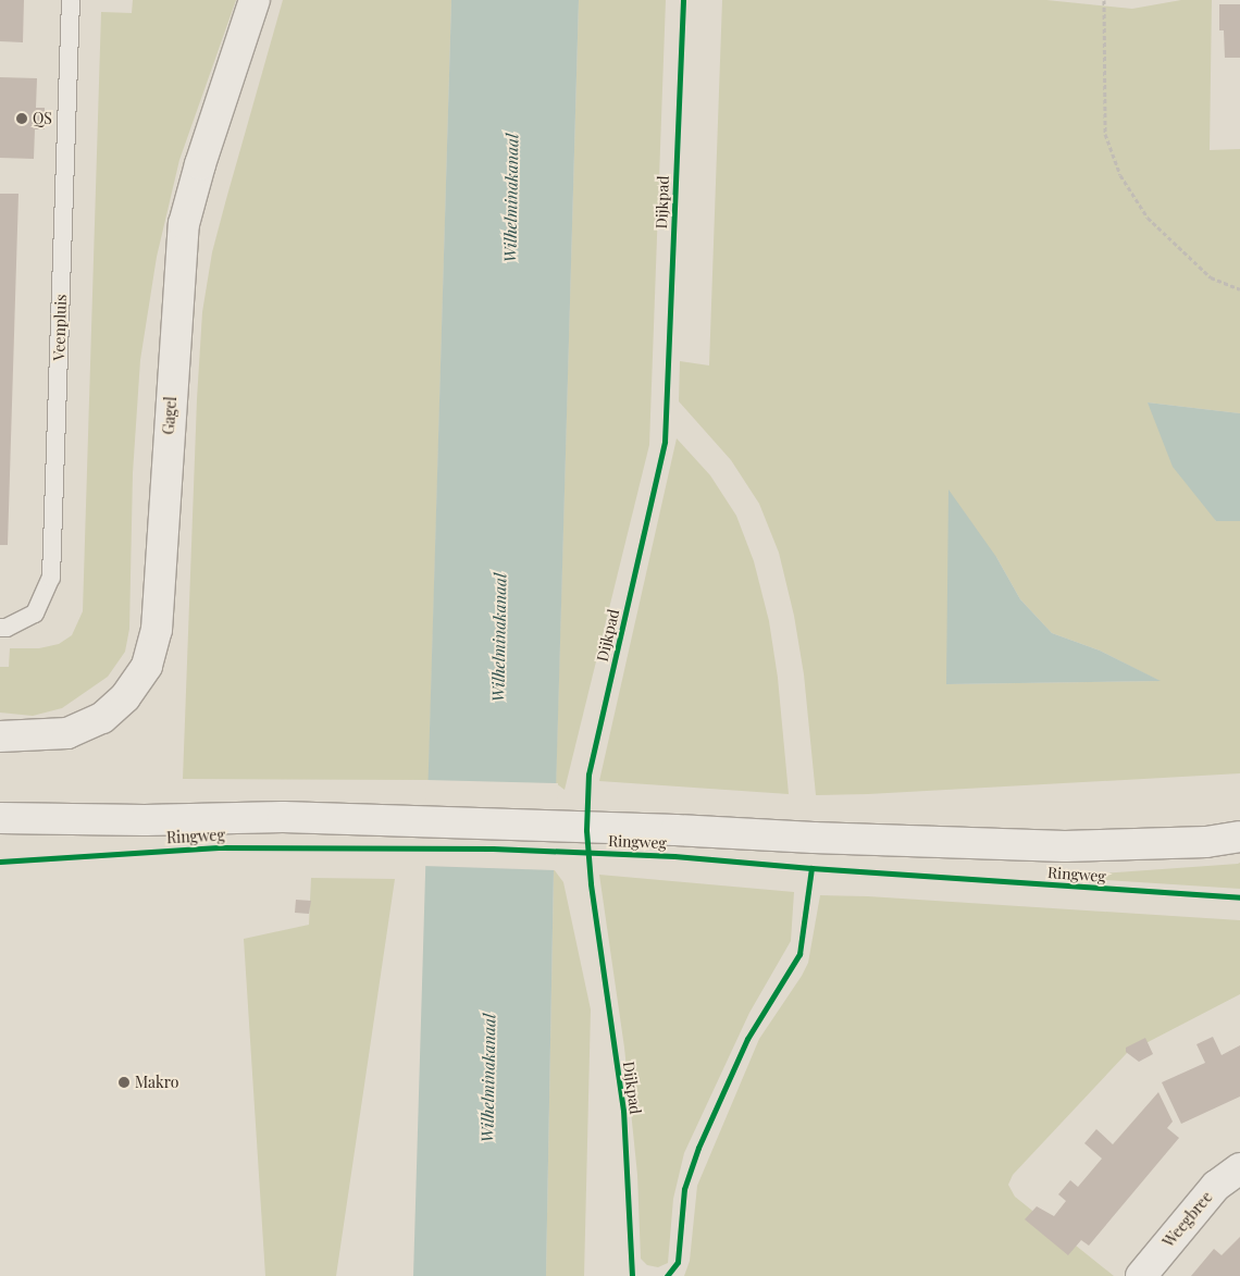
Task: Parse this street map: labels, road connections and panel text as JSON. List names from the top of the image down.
{
  "streets": {
    "main road": ["Gagel", "Ringweg", "Weegbree"],
    "lane": ["Veenpluis"],
    "cycle path": ["Dijkpad"]
  },
  "water": ["Wilhelminakanaal"],
  "places": ["QS", "Makro"]
}
